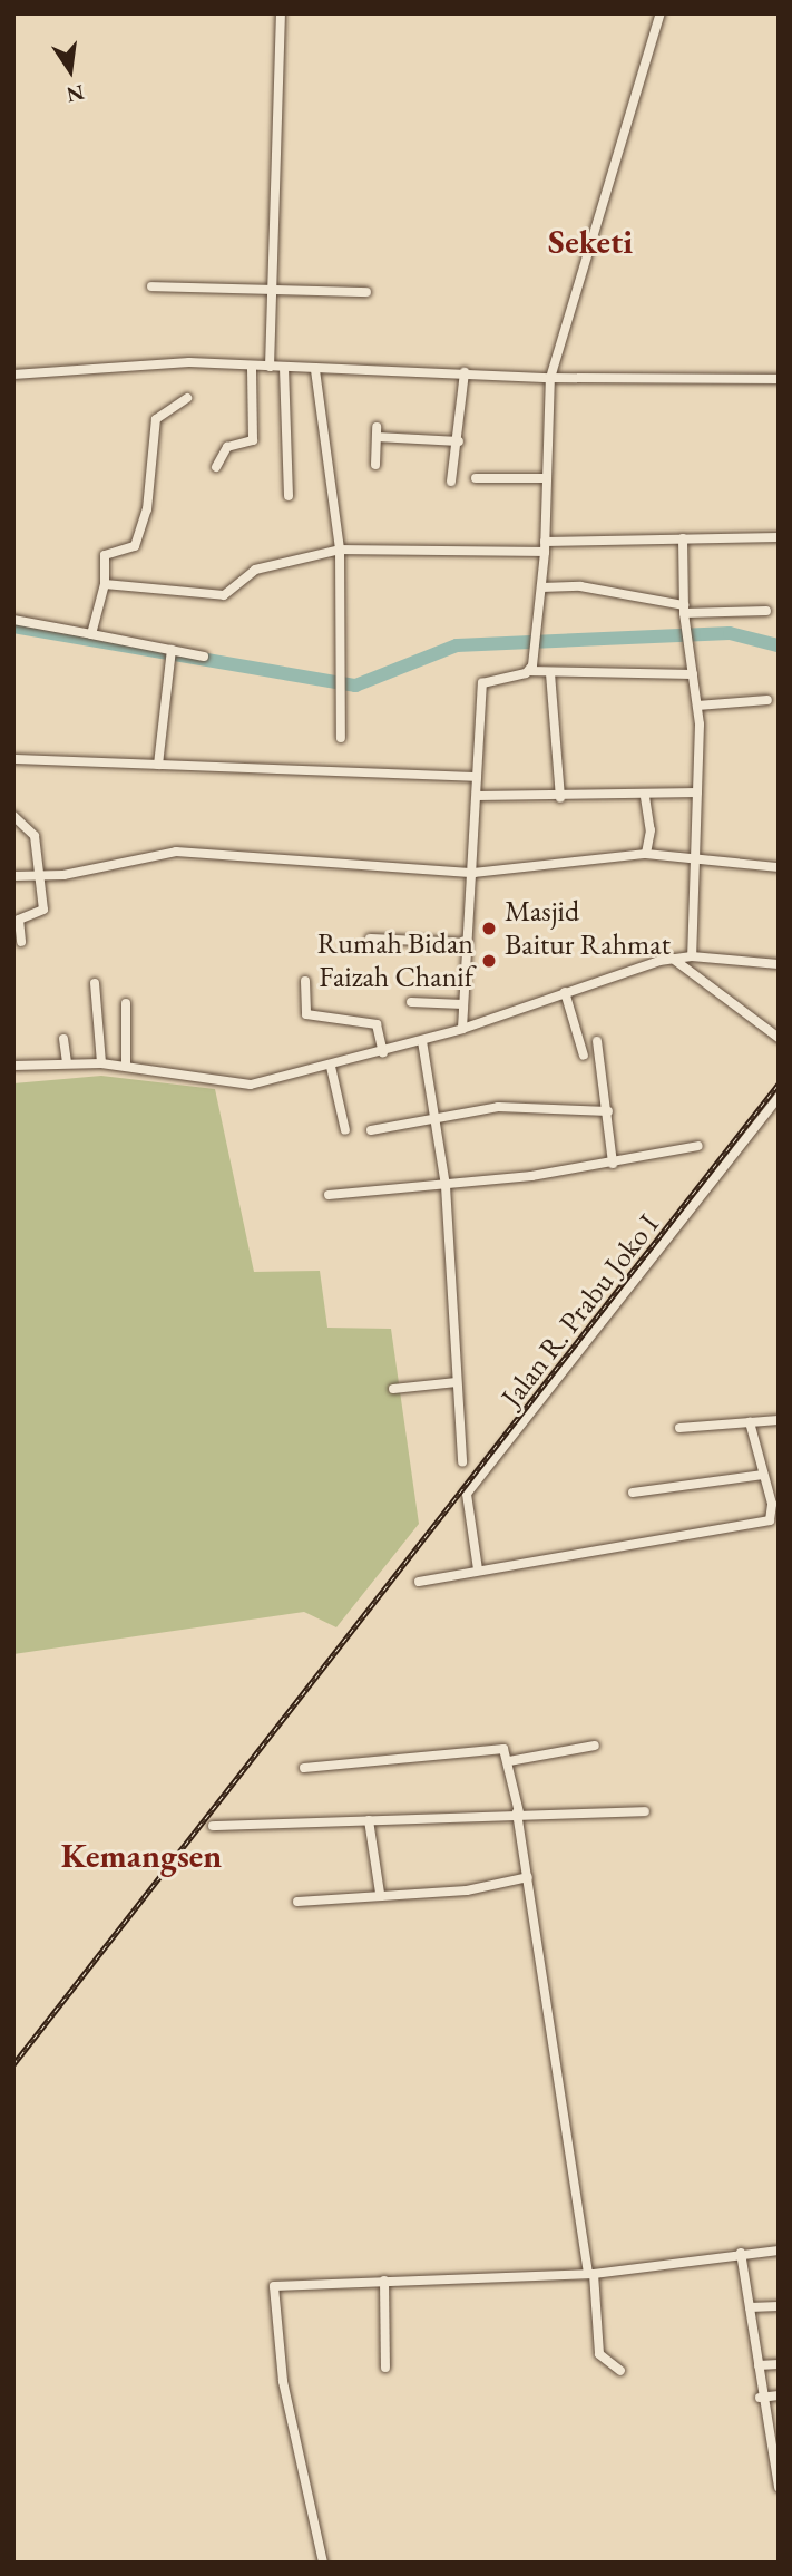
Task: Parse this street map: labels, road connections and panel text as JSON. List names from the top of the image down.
{
  "streets": {
    "street": ["Jalan R. Prabu Joko I"]
  },
  "districts": ["Seketi", "Kemangsen"],
  "places": ["Masjid Baitur Rahmat", "Rumah Bidan Faizah Chanif"],
  "north": "bottom"
}
